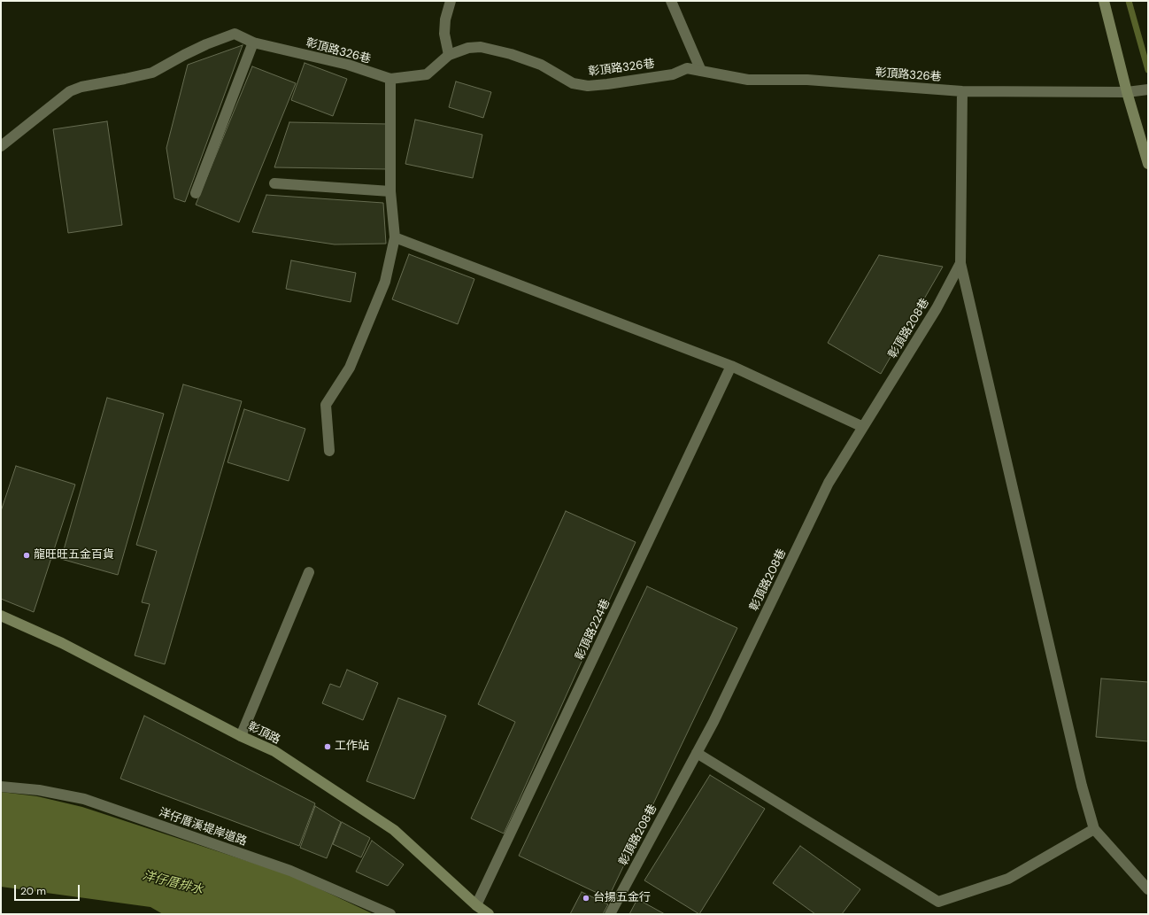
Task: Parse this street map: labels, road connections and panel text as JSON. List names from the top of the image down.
{
  "streets": {
    "street": [
      "彰頂路326巷",
      "彰頂路208巷",
      "彰頂路224巷",
      "彰頂路",
      "洋仔厝溪堤岸道路"
    ]
  },
  "crossings": [
    ["彰頂路224巷", "彰頂路"]
  ],
  "water": ["洋仔厝排水"],
  "places": ["龍旺旺五金百貨", "工作站", "台揚五金行"],
  "scale_bar": "20 m"
}
